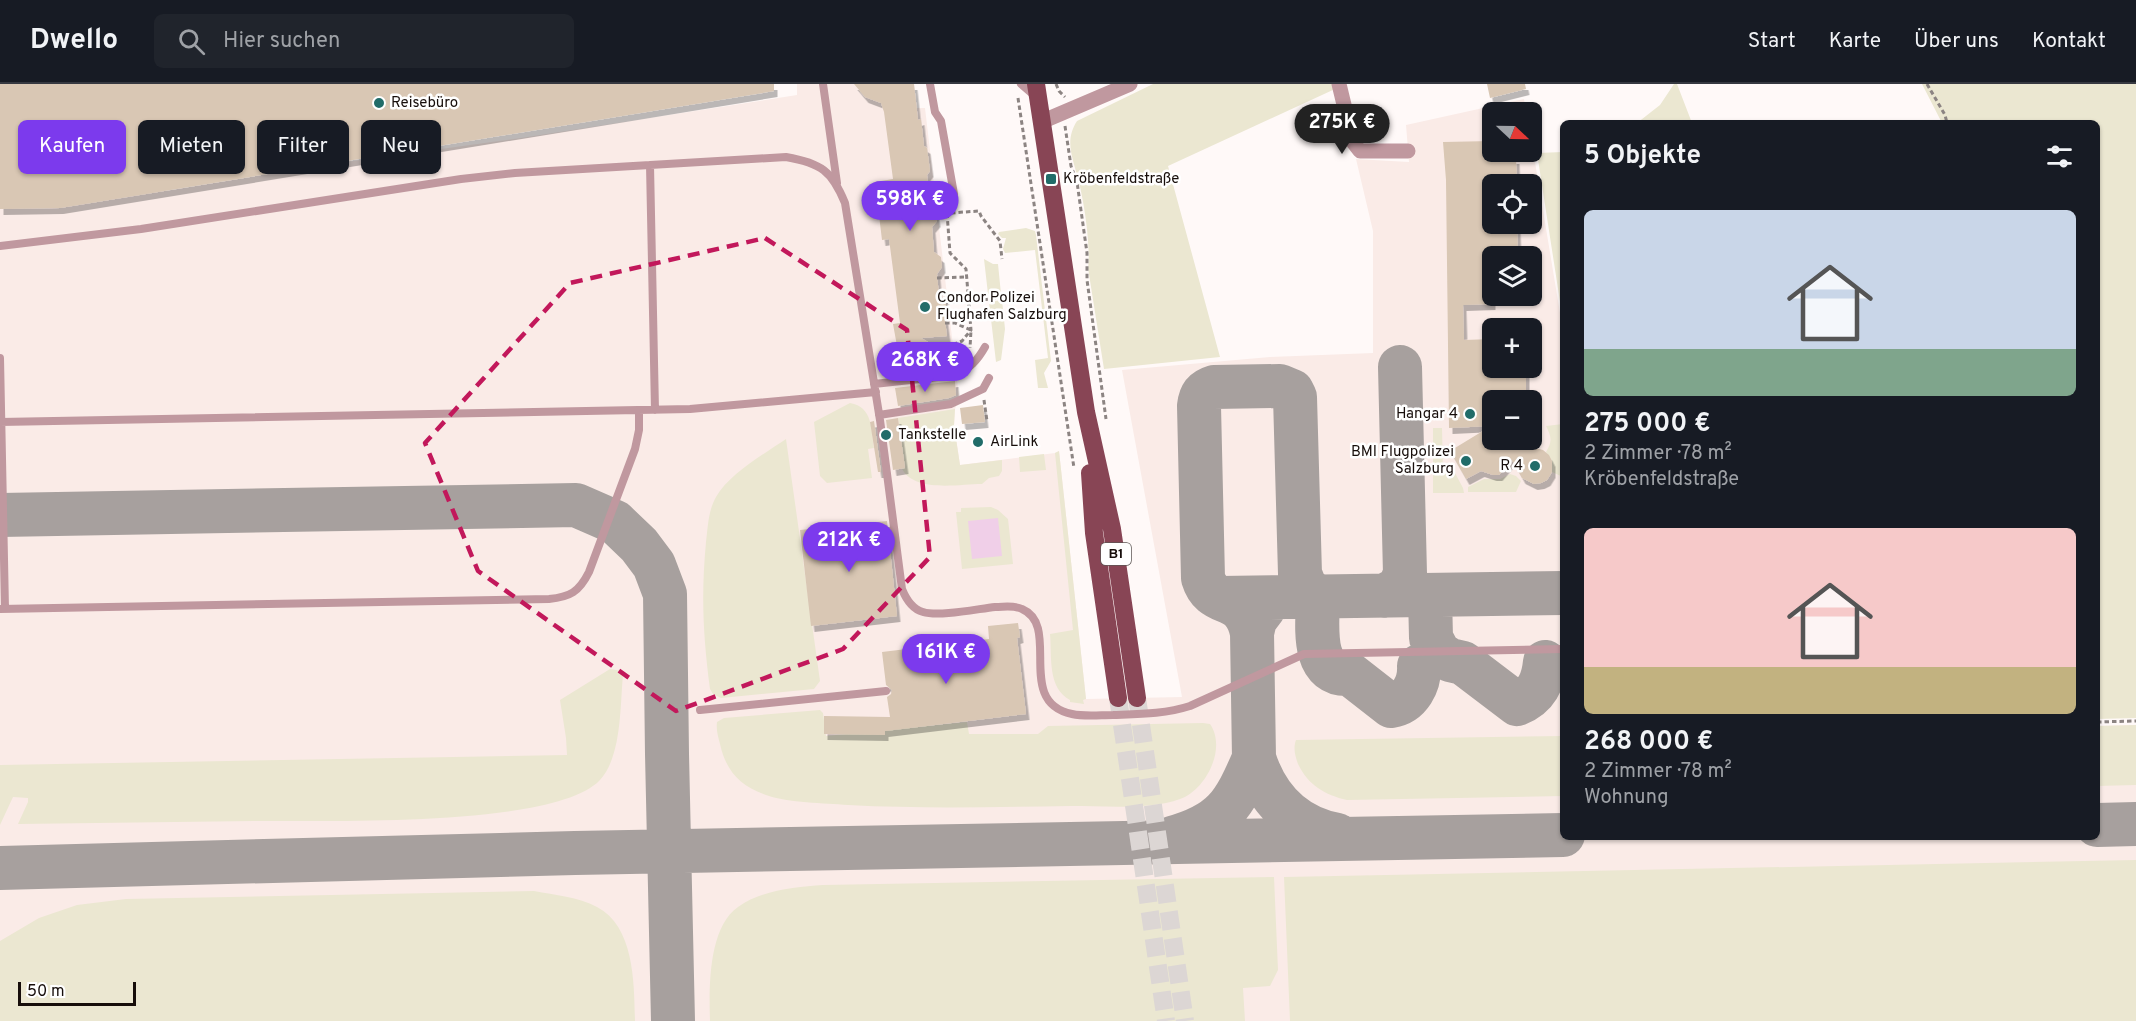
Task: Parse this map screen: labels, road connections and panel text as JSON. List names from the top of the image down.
{
  "streets": {
    "main road": ["B1"]
  },
  "places": {
    "other": [
      "Reisebüro",
      "Condor Polizei Flughafen Salzburg",
      "Hangar 4",
      "Tankstelle",
      "AirLink",
      "BMI Flugpolizei Salzburg",
      "R 4"
    ],
    "transit": ["Kröbenfeldstraße"]
  },
  "scale_bar": "50 m",
  "north": "right",
  "page": {
    "header": "Dwello",
    "search": "Hier suchen",
    "nav": [
      "Start",
      "Karte",
      "Über uns",
      "Kontakt"
    ],
    "map_buttons": ["+", "−"],
    "price": [
      "275K €",
      "598K €",
      "268K €",
      "212K €",
      "161K €"
    ],
    "chip": [
      "Kaufen",
      "Mieten",
      "Filter",
      "Neu"
    ],
    "heading": "5 Objekte",
    "list": [
      {
        "name": "275 000 €",
        "note": "2 Zimmer · 78 m² · Kröbenfeldstraße"
      },
      {
        "name": "268 000 €",
        "note": "2 Zimmer · 78 m² · Wohnung"
      }
    ],
    "scale": "50 m"
  }
}
